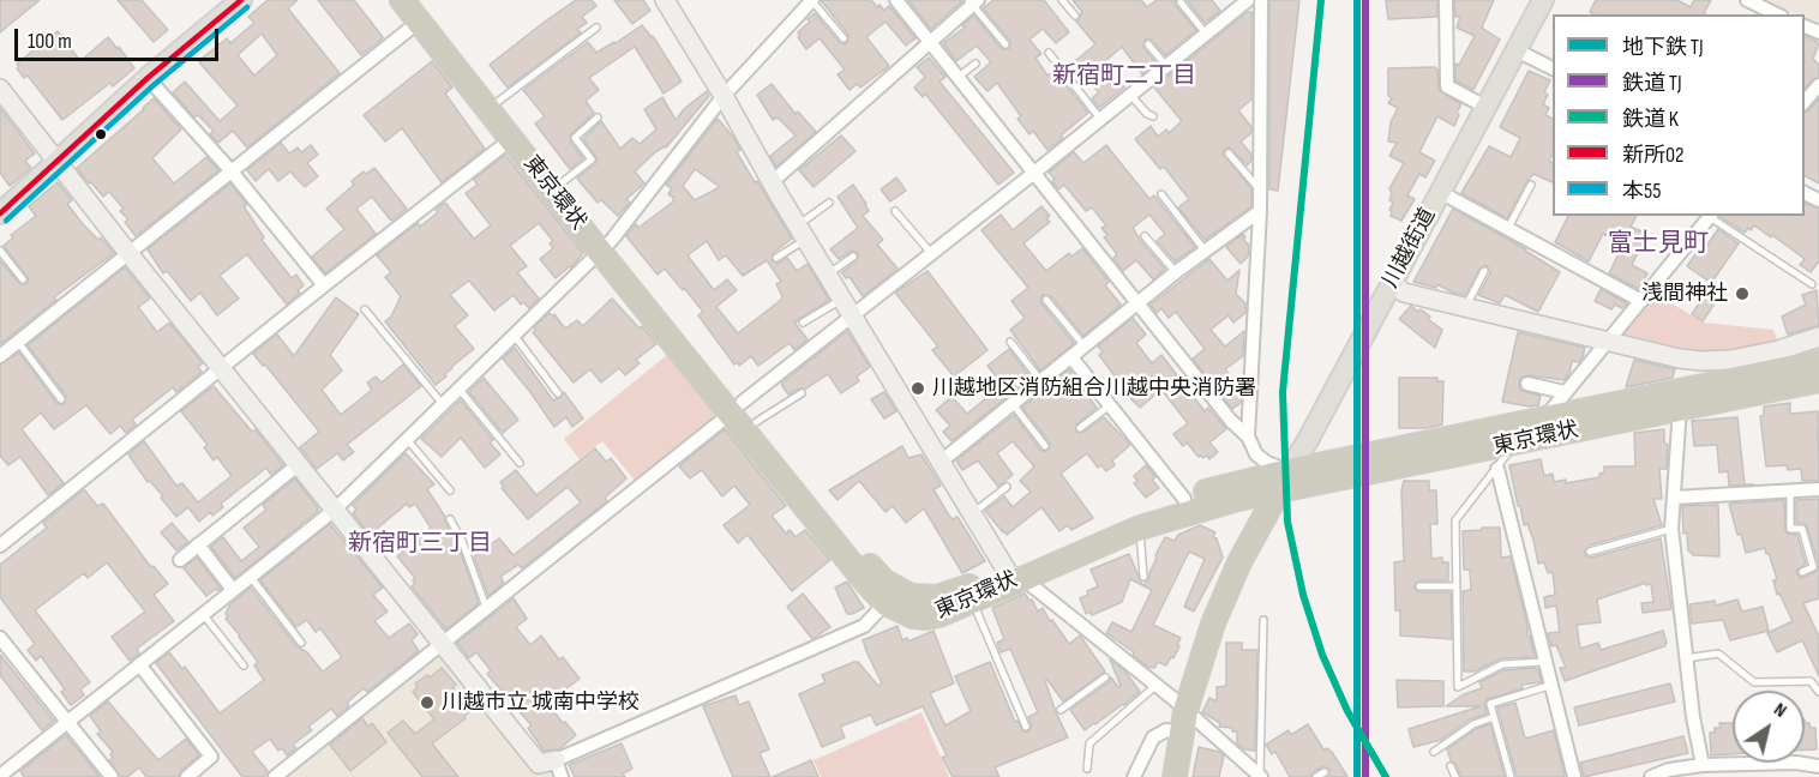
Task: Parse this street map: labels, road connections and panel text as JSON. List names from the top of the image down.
{
  "streets": {
    "highway": ["東京環状", "川越街道"]
  },
  "crossings": [
    ["東京環状", "川越街道"]
  ],
  "districts": ["新宿町二丁目", "富士見町", "新宿町三丁目"],
  "places": ["浅間神社", "川越地区消防組合川越中央消防署", "川越市立 城南中学校"],
  "lines": [
    "metro line TJ",
    "rail line TJ",
    "rail line K",
    "transit line 新所02",
    "transit line 本55"
  ],
  "legend": [
    "地下鉄 TJ",
    "鉄道 TJ",
    "鉄道 K",
    "新所02",
    "本55"
  ],
  "scale_bar": "100 m",
  "north": "top right"
}
